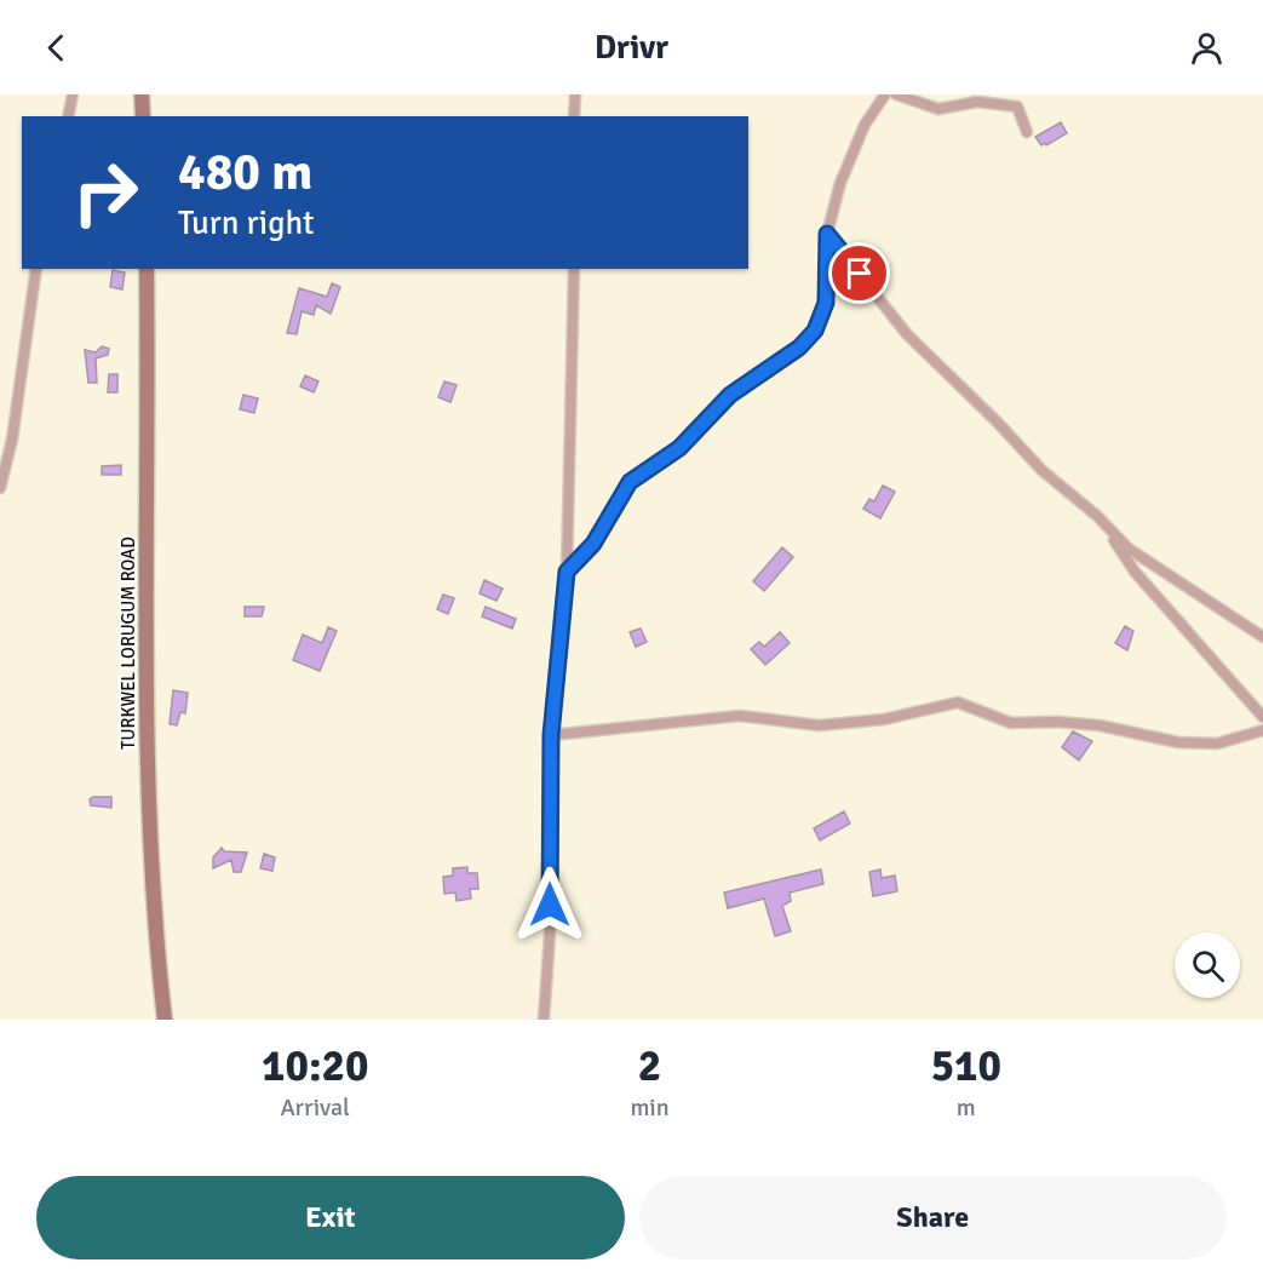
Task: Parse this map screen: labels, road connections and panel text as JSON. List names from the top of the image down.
{
  "streets": {
    "main road": ["TURKWEL LORUGUM ROAD"]
  },
  "page": {
    "header": "Drivr",
    "turn": ["480 m", "Turn right"],
    "eta": [
      "10:20",
      "Arrival",
      "2",
      "min",
      "510",
      "m"
    ],
    "buttons": ["Exit", "Share"]
  }
}
